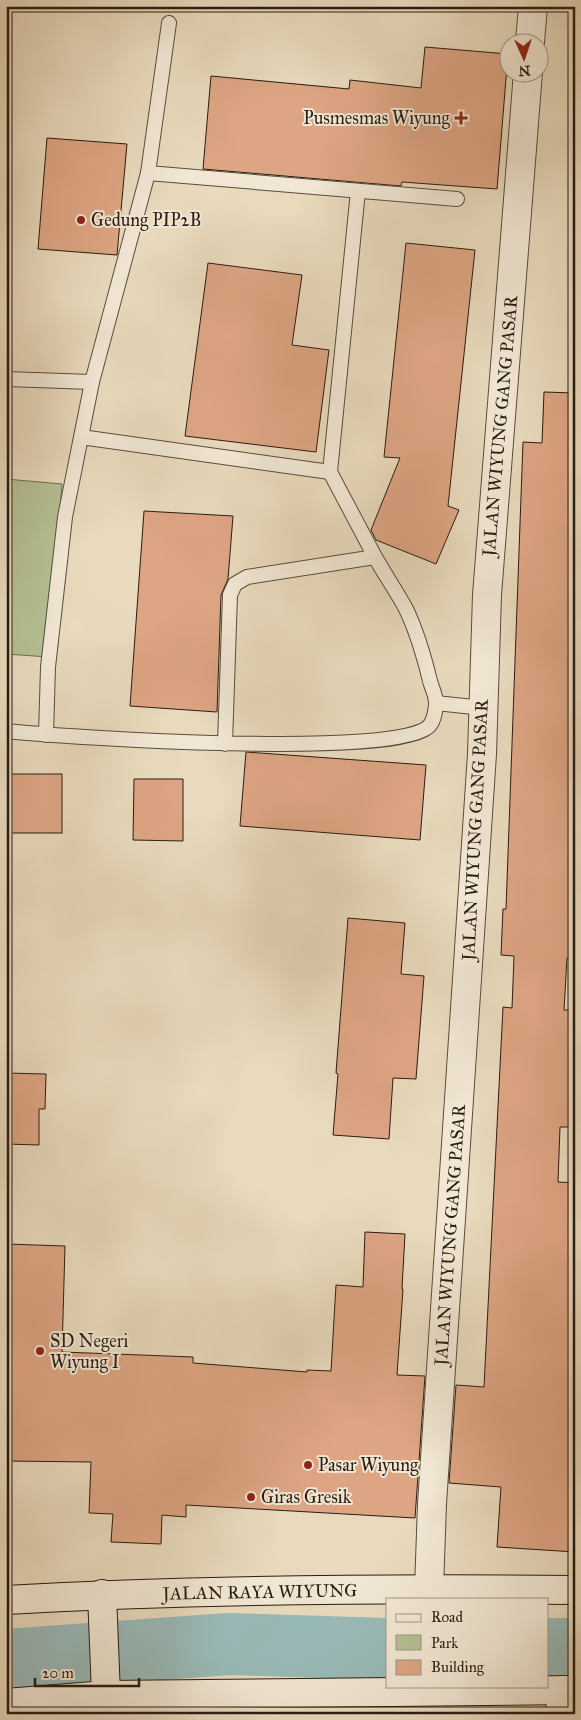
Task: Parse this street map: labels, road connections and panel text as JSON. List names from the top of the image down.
{
  "streets": {
    "street": ["JALAN WIYUNG GANG PASAR", "JALAN RAYA WIYUNG"]
  },
  "crossings": [
    ["JALAN WIYUNG GANG PASAR", "JALAN RAYA WIYUNG"]
  ],
  "places": {
    "health": ["Pusmesmas Wiyung"],
    "other": [
      "Gedung PIP2B",
      "SD Negeri Wiyung I",
      "Pasar Wiyung",
      "Giras Gresik"
    ]
  },
  "legend": ["Road", "Park", "Building"],
  "scale_bar": "20 m",
  "north": "bottom"
}
